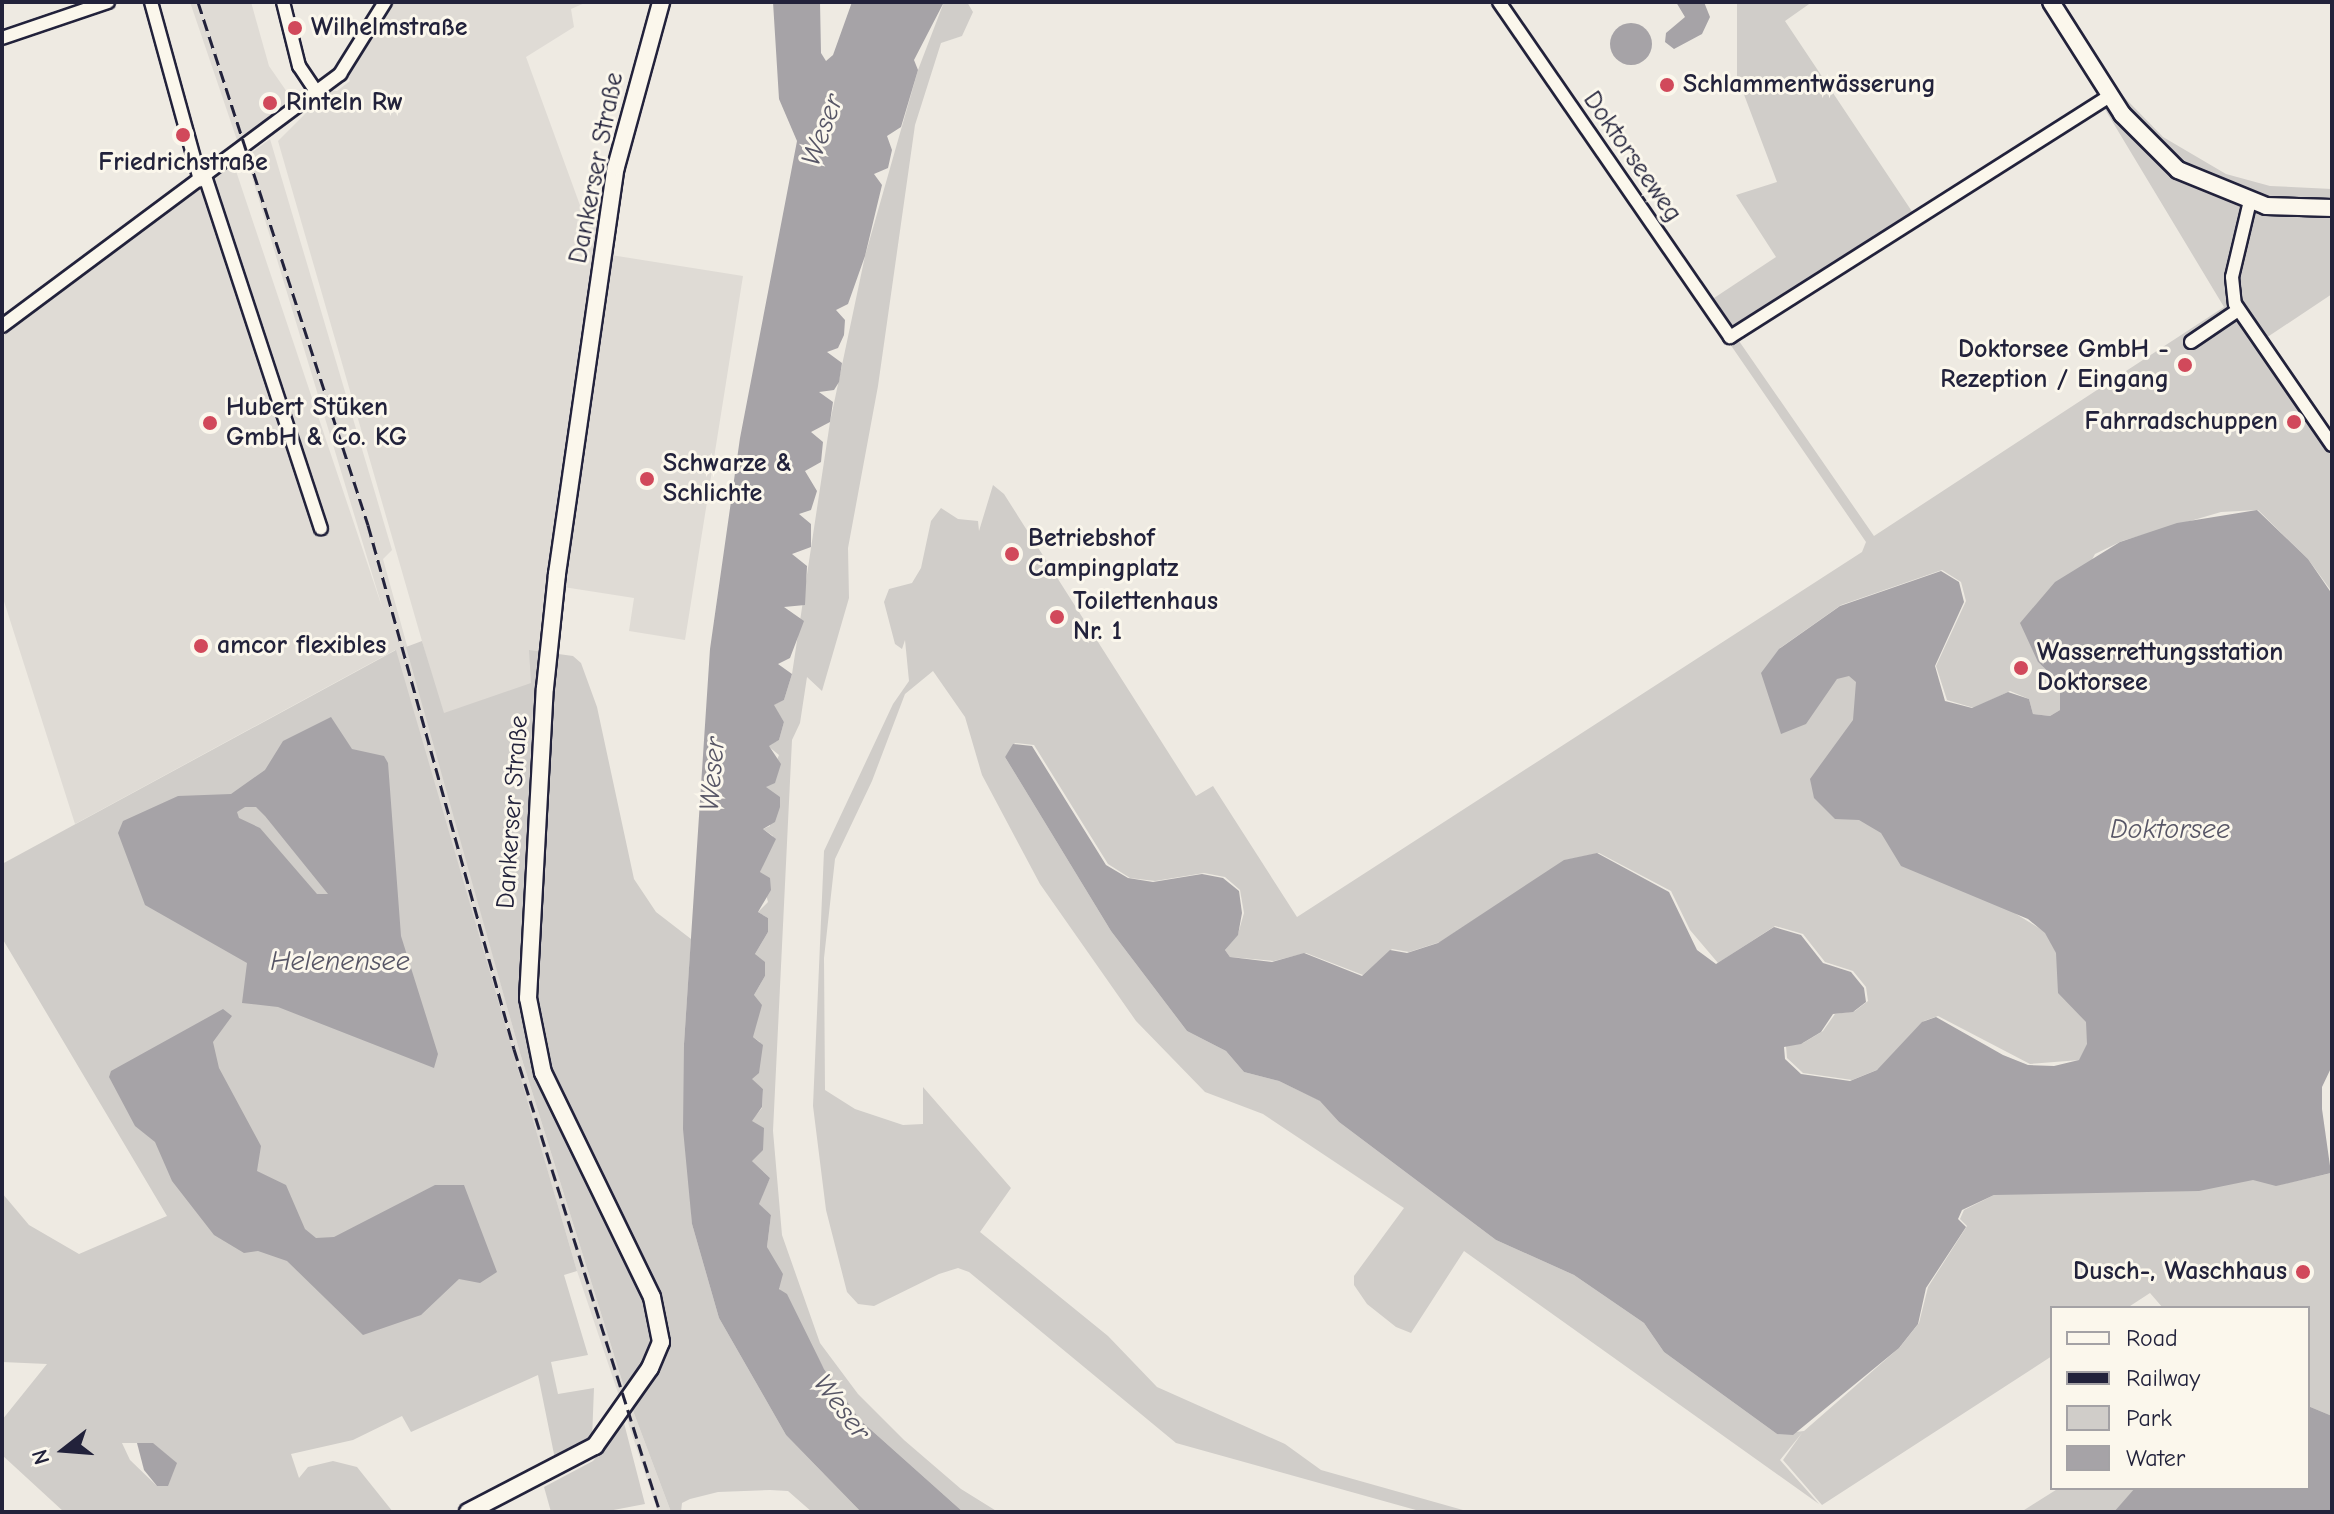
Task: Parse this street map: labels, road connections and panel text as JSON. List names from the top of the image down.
{
  "streets": {
    "main road": ["Dankerser Straße"],
    "street": ["Doktorseeweg"]
  },
  "water": ["Weser", "Doktorsee", "Helenensee"],
  "places": [
    "Wilhelmstraße",
    "Schlammentwässerung",
    "Rinteln Rw",
    "Friedrichstraße",
    "Doktorsee GmbH - Rezeption / Eingang",
    "Fahrradschuppen",
    "Hubert Stüken GmbH & Co. KG",
    "Schwarze & Schlichte",
    "Betriebshof Campingplatz",
    "Toilettenhaus Nr. 1",
    "amcor flexibles",
    "Wasserrettungsstation Doktorsee",
    "Dusch-, Waschhaus"
  ],
  "legend": [
    "Road",
    "Railway",
    "Park",
    "Water"
  ],
  "north": "left"
}
